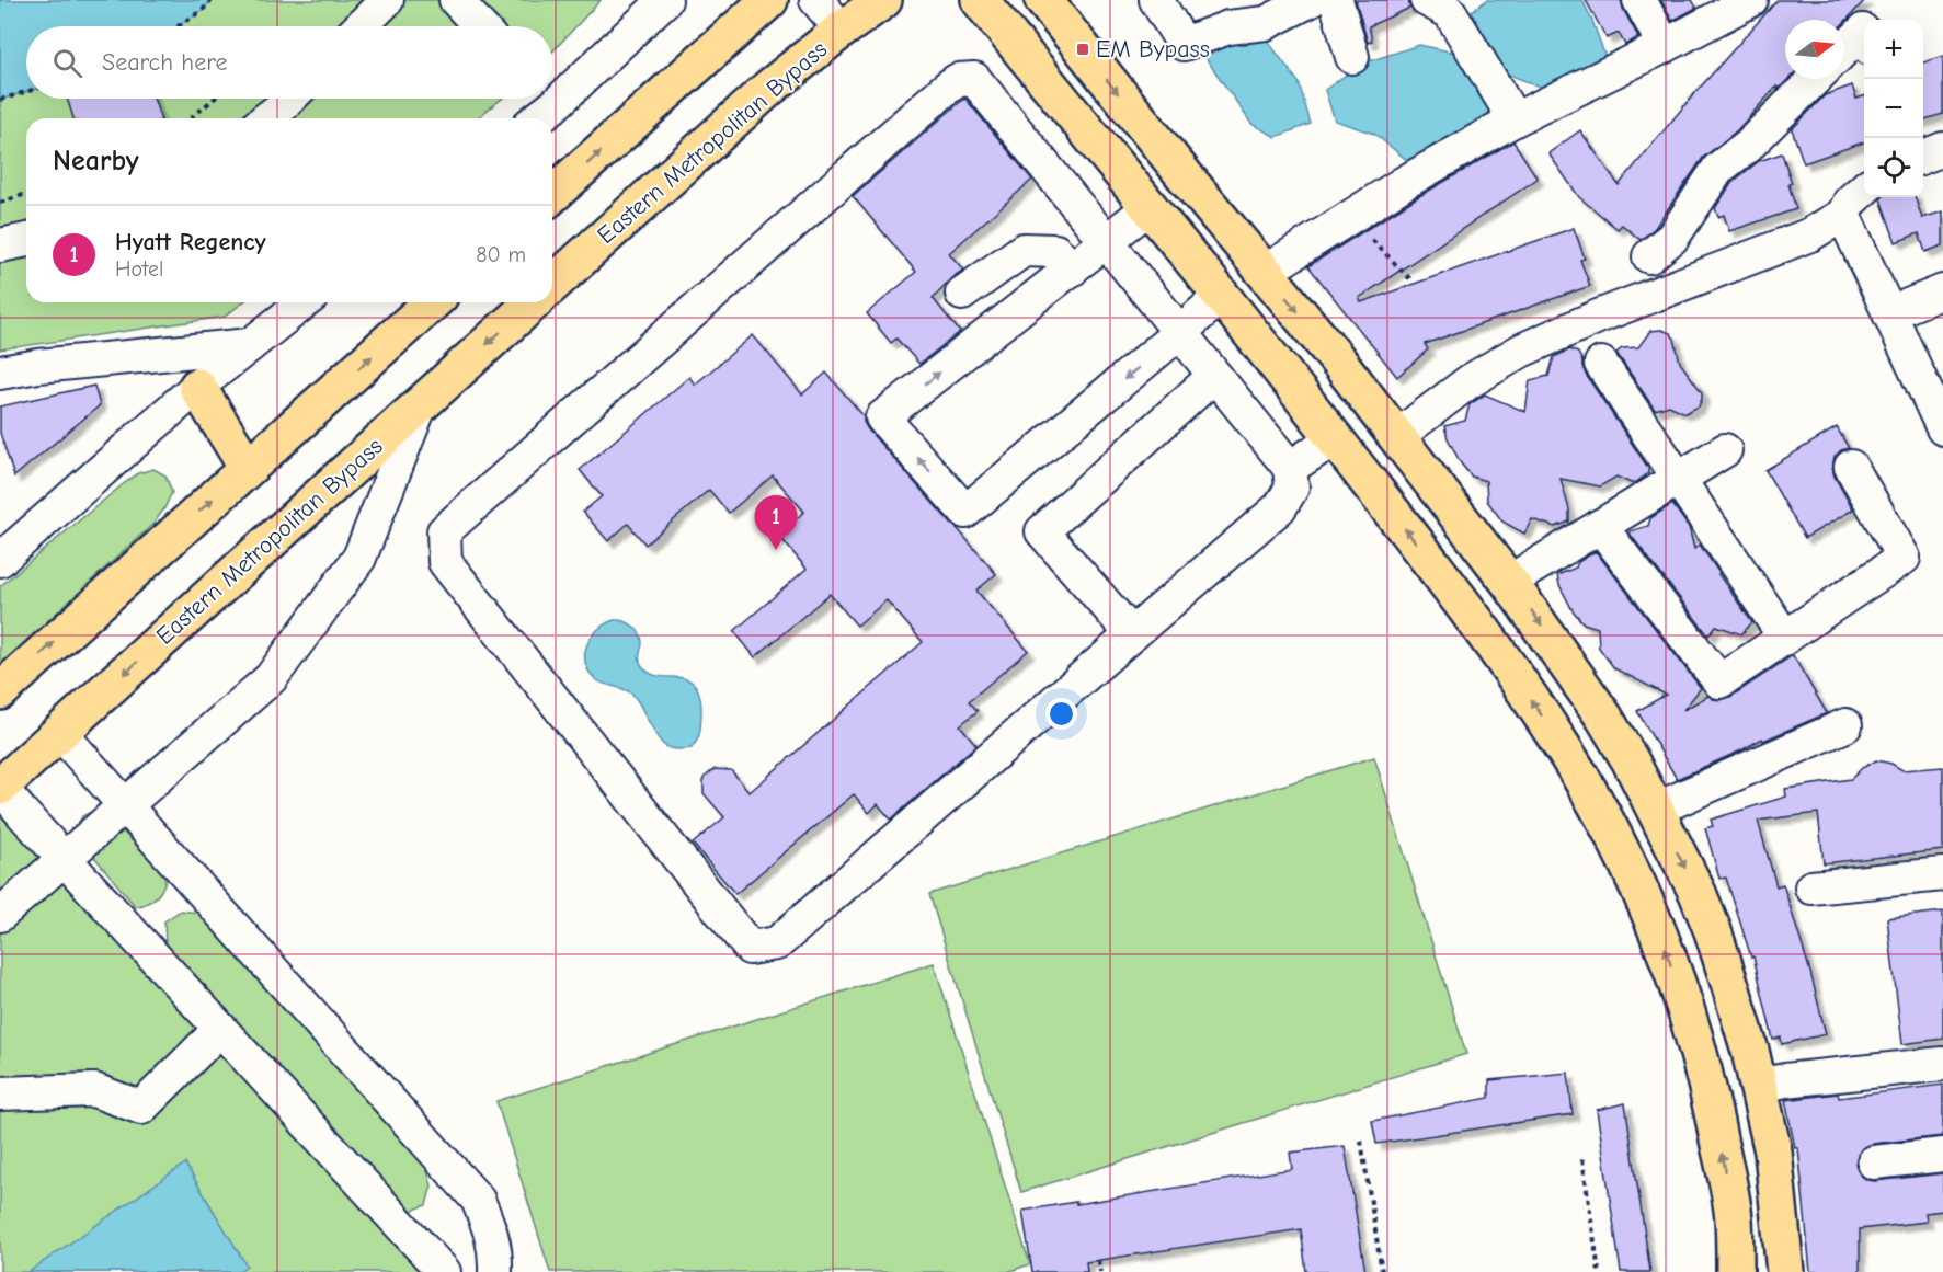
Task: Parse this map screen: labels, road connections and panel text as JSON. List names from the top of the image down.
{
  "streets": {
    "main road": ["Eastern Metropolitan Bypass"]
  },
  "places": {
    "transit": ["EM Bypass"]
  },
  "north": "right",
  "page": {
    "map_buttons": ["+", "−"],
    "search": "Search here",
    "heading": "Nearby",
    "list": [
      {
        "mark": "1",
        "name": "Hyatt Regency",
        "note": "Hotel",
        "value": "80 m"
      }
    ],
    "pins": "1"
  }
}
